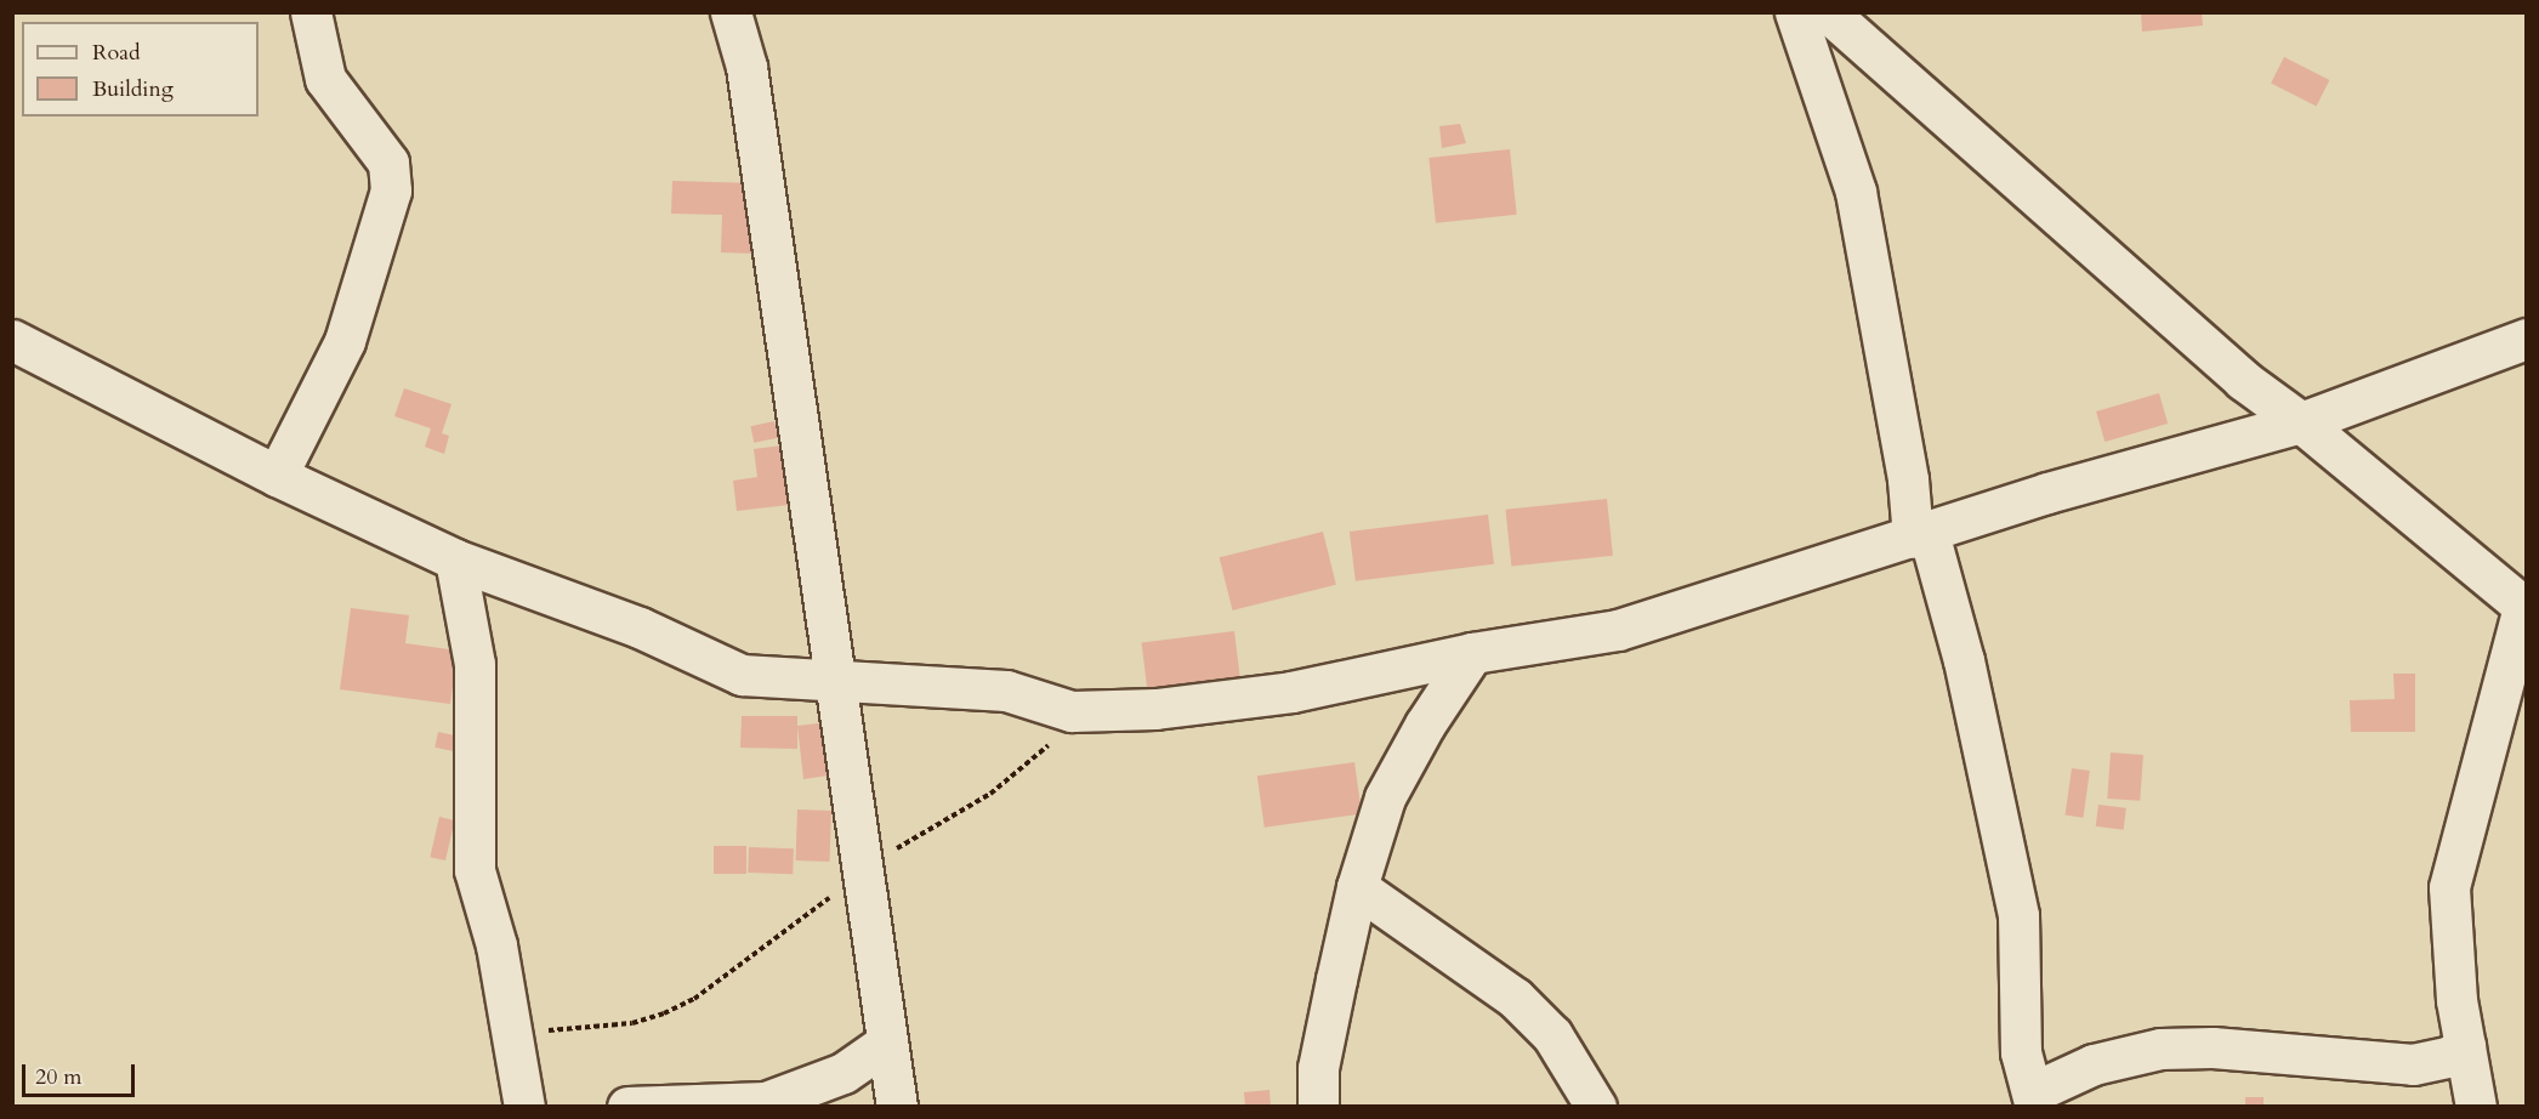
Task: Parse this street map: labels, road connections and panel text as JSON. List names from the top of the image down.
{
  "legend": ["Road", "Building"],
  "scale_bar": "20 m"
}
